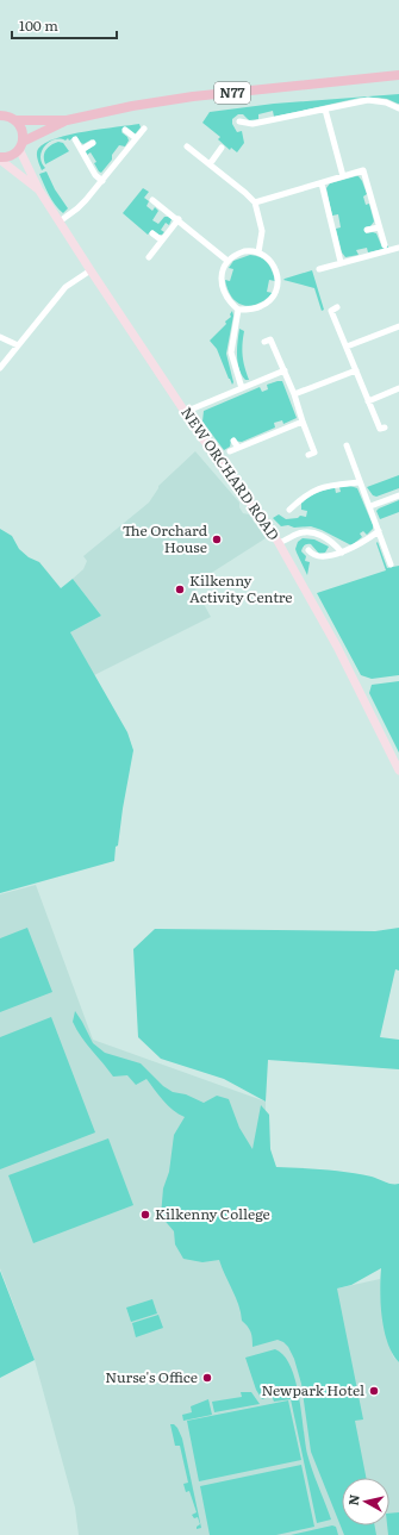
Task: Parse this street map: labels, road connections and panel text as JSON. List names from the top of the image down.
{
  "streets": {
    "main road": ["N77"],
    "street": ["NEW ORCHARD ROAD"]
  },
  "crossings": [
    ["N77", "NEW ORCHARD ROAD"]
  ],
  "places": [
    "The Orchard House",
    "Kilkenny Activity Centre",
    "Kilkenny College",
    "Nurse's Office",
    "Newpark Hotel"
  ],
  "scale_bar": "100 m",
  "north": "left"
}
